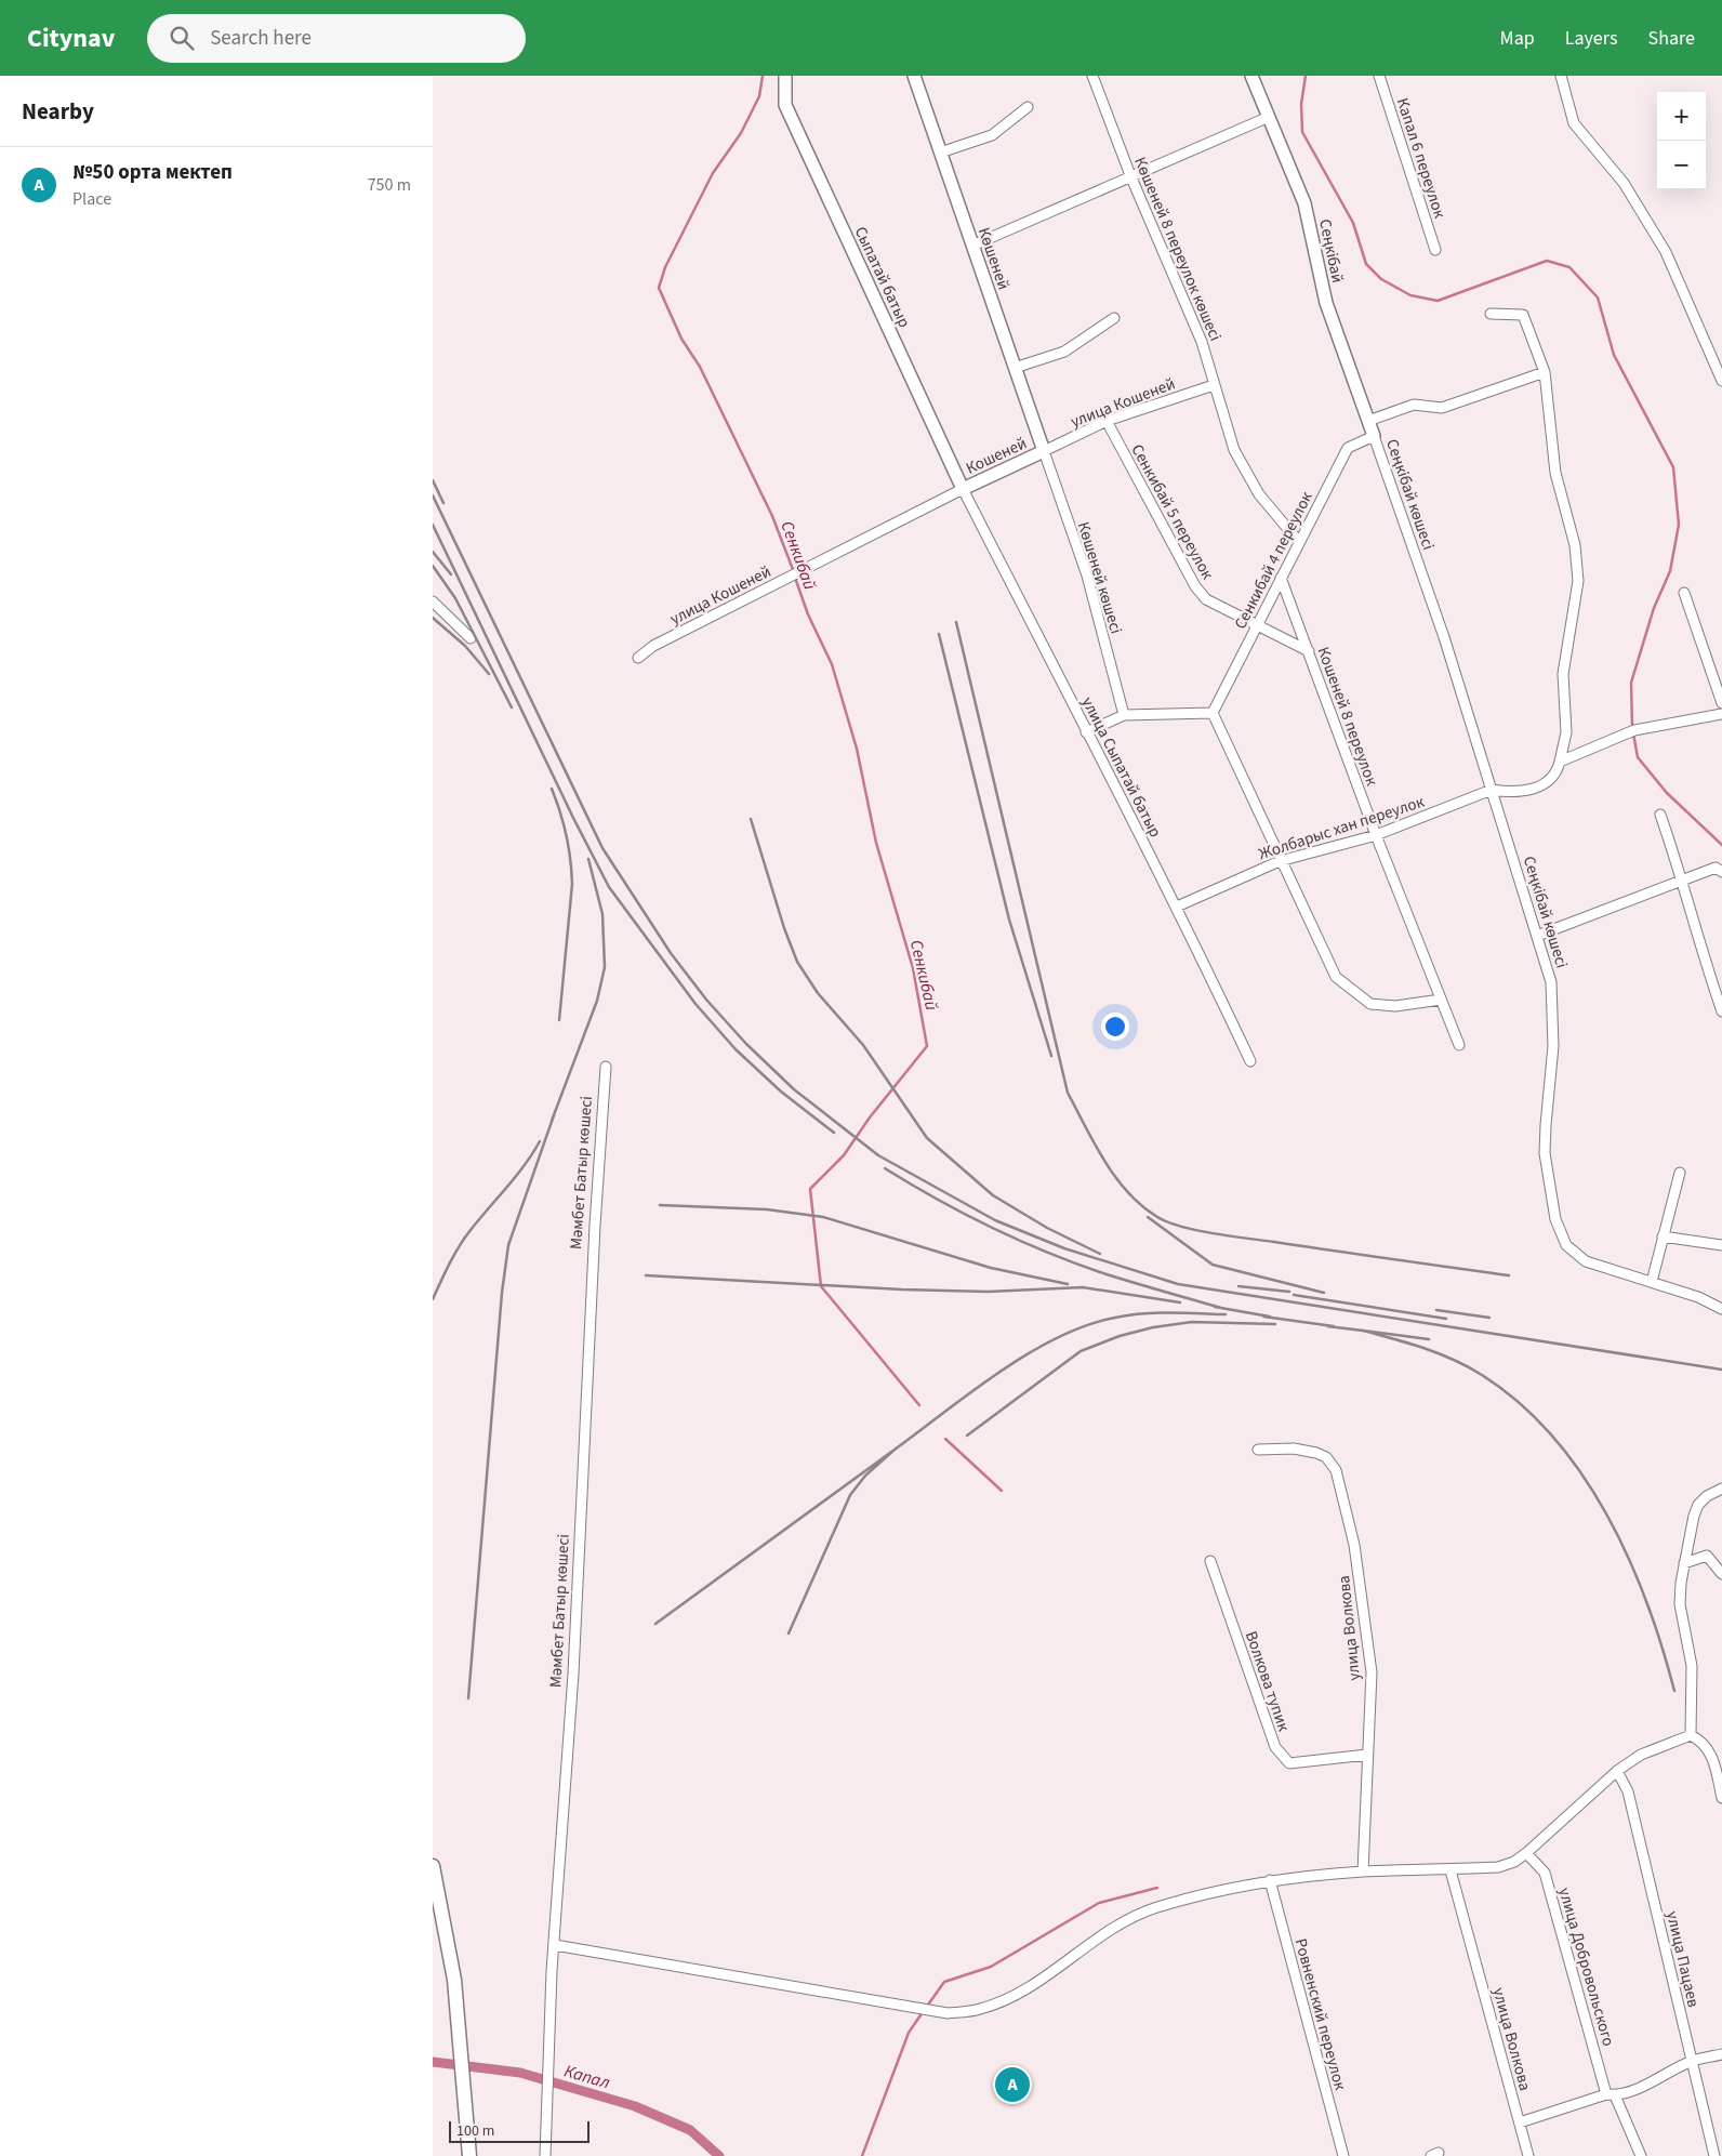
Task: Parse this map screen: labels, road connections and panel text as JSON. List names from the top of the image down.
{
  "streets": {
    "street": [
      "Капал 6 переулок",
      "Көшеней 8 переулок көшесі",
      "Сеңкібай",
      "Көшеней",
      "Сыпатай батыр",
      "улица Кошеней",
      "Кошеней",
      "Сеңкібай көшесі",
      "Сенкибай 5 переулок",
      "Сенкибай 4 переулок",
      "Көшеней көшесі",
      "Кошеней 8 переулок",
      "улица Сыпатай батыр",
      "Жолбарыс хан переулок",
      "Мәмбет Батыр көшесі",
      "улица Волкова",
      "Волкова тупик",
      "улица Пацаев",
      "улица Добровольского",
      "Ровненский переулок"
    ]
  },
  "crossings": [
    ["Көшеней 8 переулок көшесі", "улица Кошеней"],
    ["Көшеней 8 переулок көшесі", "Сенкибай 4 переулок"],
    ["Сеңкібай", "Сеңкібай көшесі"],
    ["Сеңкібай", "Сенкибай 4 переулок"],
    ["Көшеней", "улица Кошеней"],
    ["Көшеней", "Кошеней"],
    ["Көшеней", "Көшеней көшесі"],
    ["Сыпатай батыр", "улица Кошеней"],
    ["Сыпатай батыр", "Кошеней"],
    ["Сыпатай батыр", "улица Сыпатай батыр"],
    ["улица Кошеней", "Кошеней"],
    ["улица Кошеней", "Сенкибай 5 переулок"],
    ["улица Кошеней", "Көшеней көшесі"],
    ["улица Кошеней", "улица Сыпатай батыр"],
    ["Кошеней", "Көшеней көшесі"],
    ["Кошеней", "улица Сыпатай батыр"],
    ["Сеңкібай көшесі", "Сенкибай 4 переулок"],
    ["Сеңкібай көшесі", "Жолбарыс хан переулок"],
    ["Сенкибай 5 переулок", "Сенкибай 4 переулок"],
    ["Сенкибай 5 переулок", "Кошеней 8 переулок"],
    ["Сенкибай 4 переулок", "Кошеней 8 переулок"],
    ["Кошеней 8 переулок", "Жолбарыс хан переулок"],
    ["улица Сыпатай батыр", "Жолбарыс хан переулок"],
    ["улица Волкова", "Волкова тупик"]
  ],
  "water": ["Сенкибай", "Капал"],
  "scale_bar": "100 m",
  "page": {
    "header": "Citynav",
    "search": "Search here",
    "nav": ["Map", "Layers", "Share"],
    "heading": "Nearby",
    "map_buttons": ["+", "−"],
    "list": [
      {
        "mark": "A",
        "name": "№50 орта мектеп",
        "note": "Place",
        "value": "750 m"
      }
    ],
    "pins": "A",
    "scale": "100 m"
  }
}
